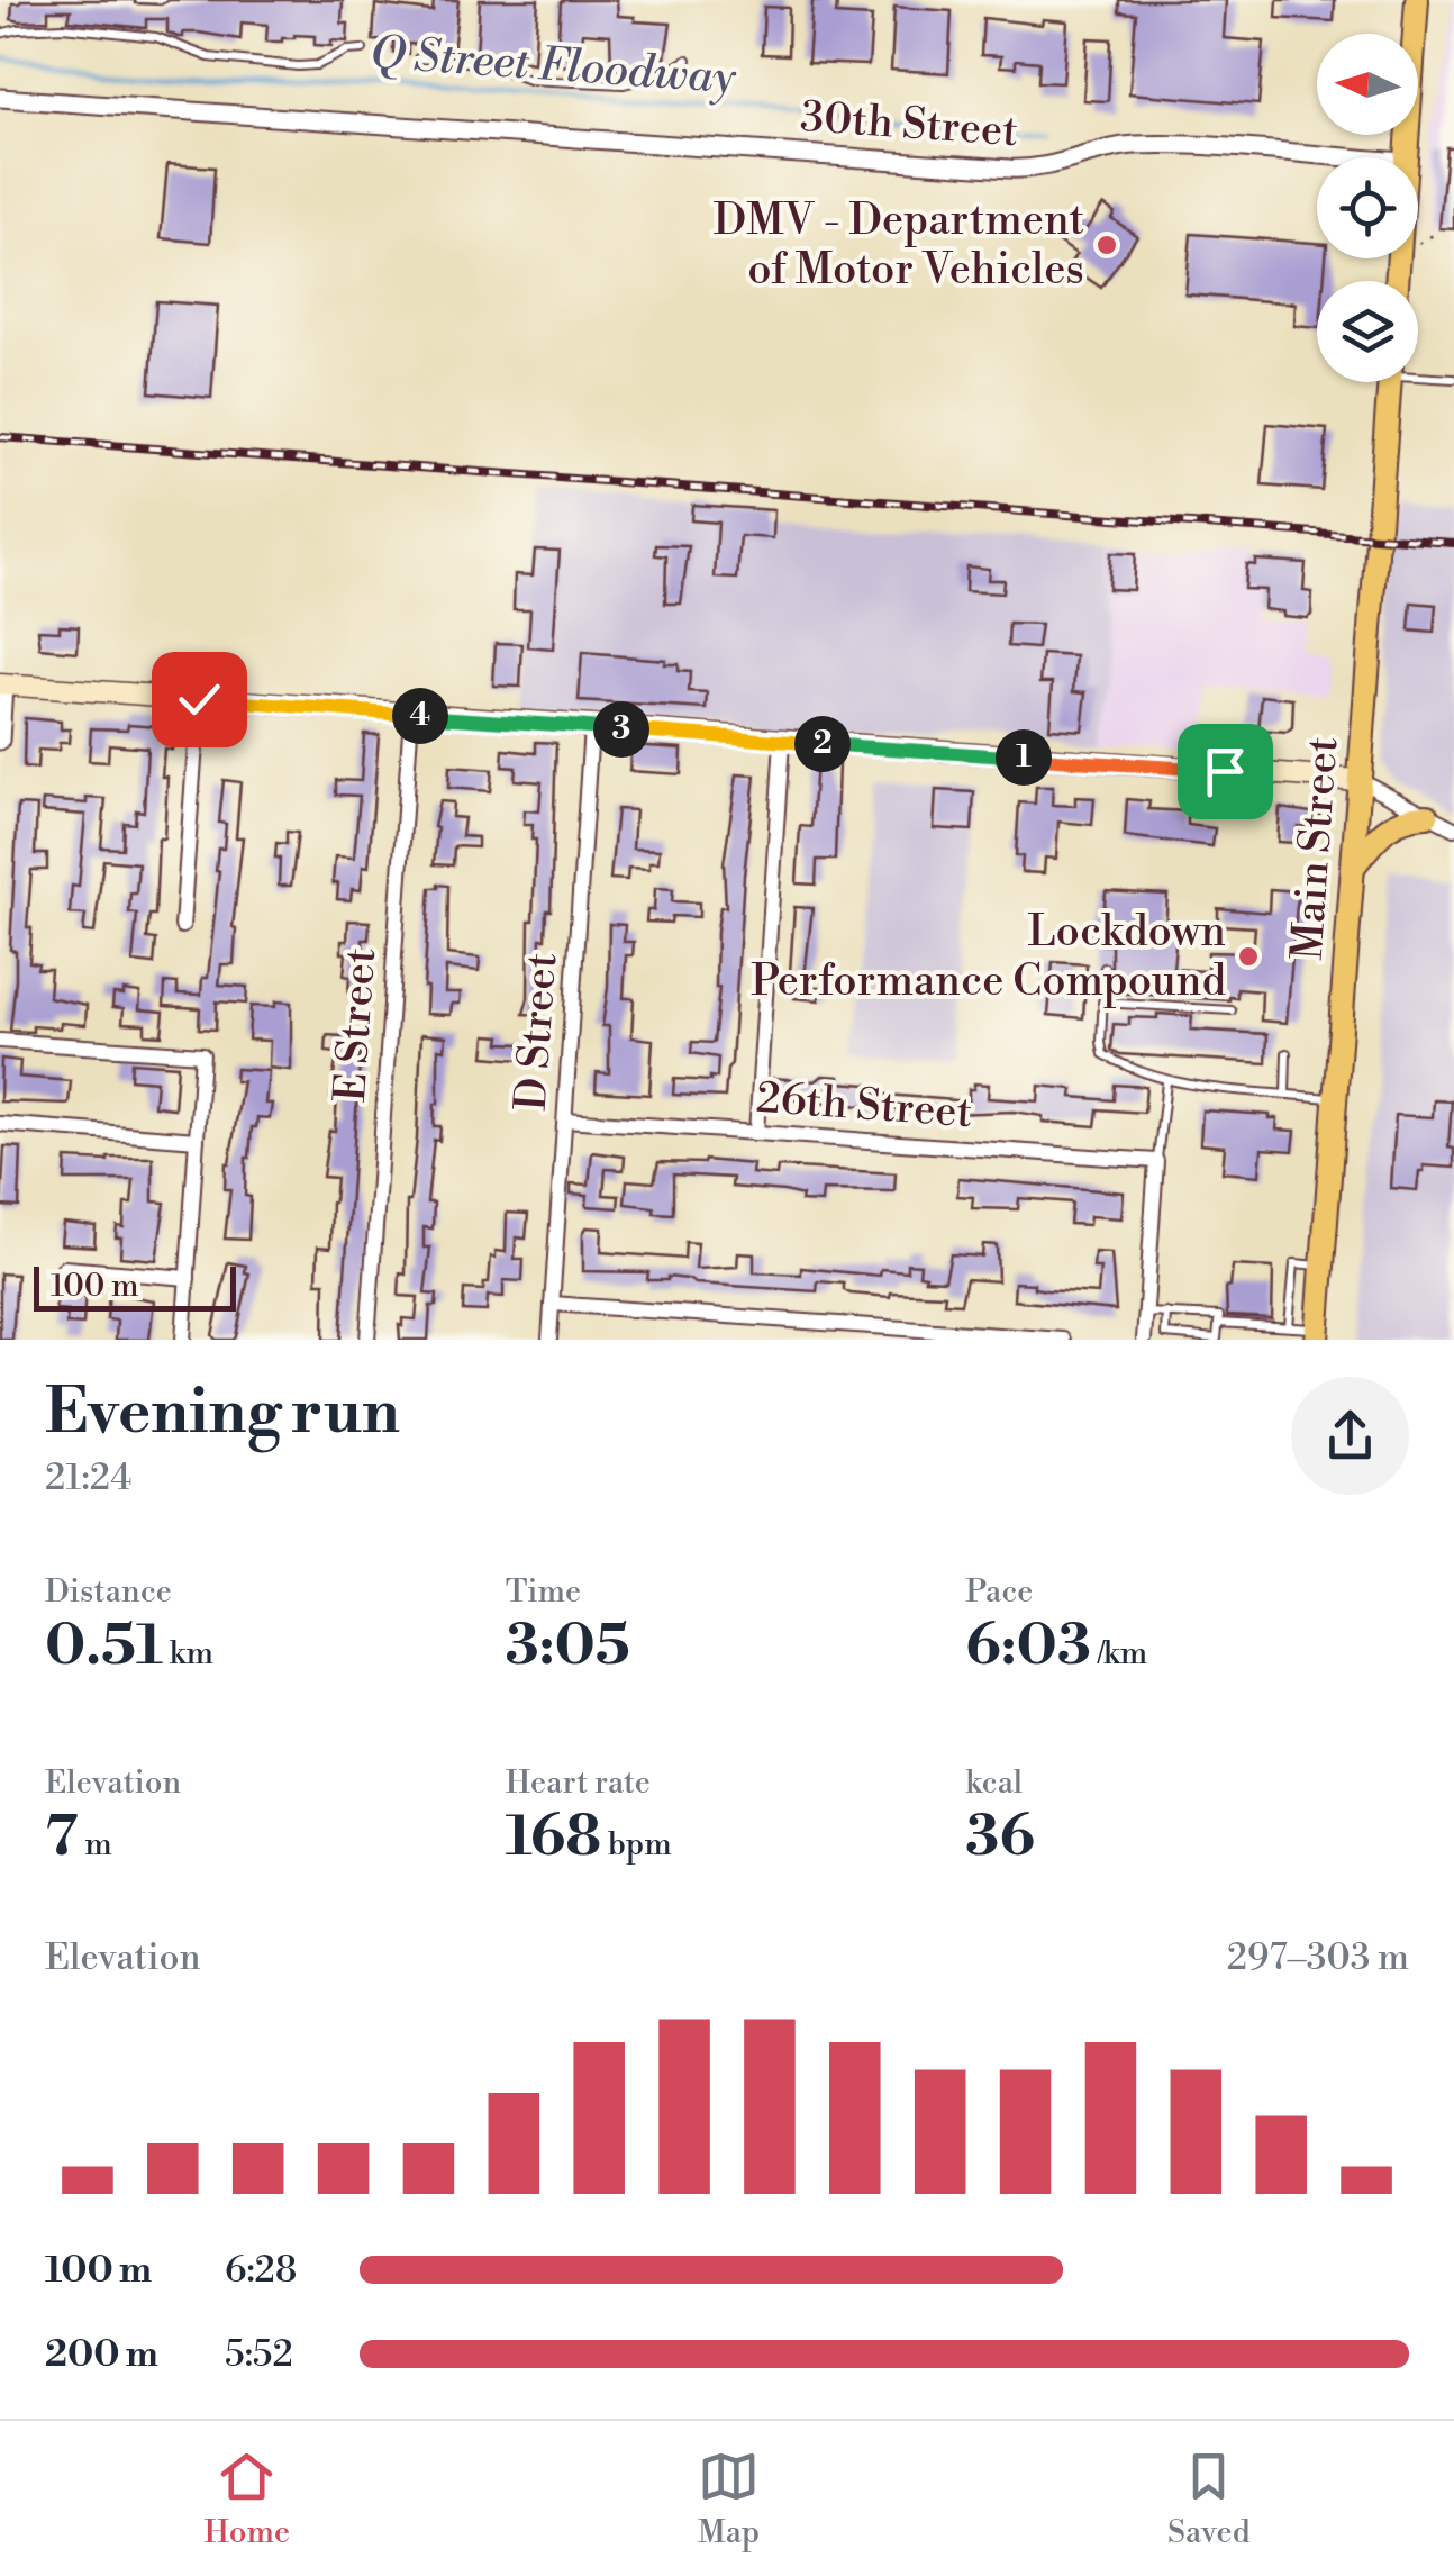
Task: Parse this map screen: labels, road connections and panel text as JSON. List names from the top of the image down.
{
  "streets": {
    "main road": ["Main Street"],
    "street": [
      "30th Street",
      "E Street",
      "D Street",
      "26th Street"
    ]
  },
  "crossings": [
    ["D Street", "26th Street"]
  ],
  "water": ["Q Street Floodway"],
  "places": ["DMV - Department of Motor Vehicles", "Lockdown Performance Compound"],
  "scale_bar": "100 m",
  "north": "left",
  "page": {
    "pins": [
      "4",
      "3",
      "2",
      "1"
    ],
    "scale": "100 m",
    "heading": ["Evening run", "21:24"],
    "stats": [
      ["Distance", "0.51 km"],
      ["Time", "3:05"],
      ["Pace", "6:03 /km"],
      ["Elevation", "7 m"],
      ["Heart rate", "168 bpm"],
      ["kcal", "36"]
    ],
    "chart": ["Elevation", "297–303 m"],
    "list": [
      {
        "name": "100 m",
        "note": "6:28"
      },
      {
        "name": "200 m",
        "note": "5:52"
      }
    ],
    "tabs": ["Home", "Map", "Saved"]
  }
}
